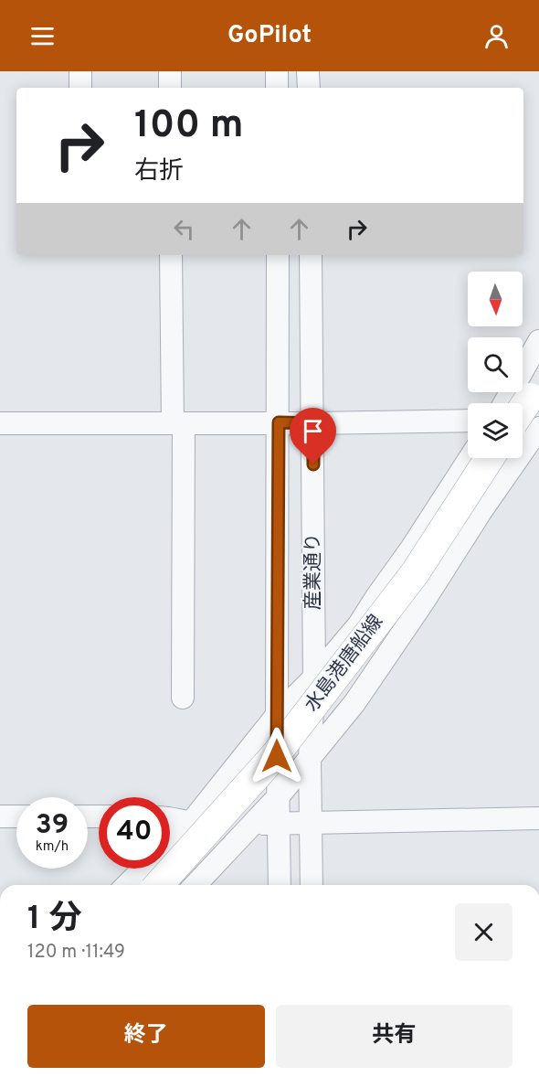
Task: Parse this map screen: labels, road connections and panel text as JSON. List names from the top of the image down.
{
  "streets": {
    "main road": ["水島港唐船線"],
    "street": ["産業通り"]
  },
  "north": "bottom",
  "page": {
    "header": "GoPilot",
    "turn": ["100 m", "右折"],
    "speed": "39 km/h",
    "limit": "40",
    "heading": ["1 分", "120 m · 11:49"],
    "buttons": ["終了", "共有"]
  }
}
